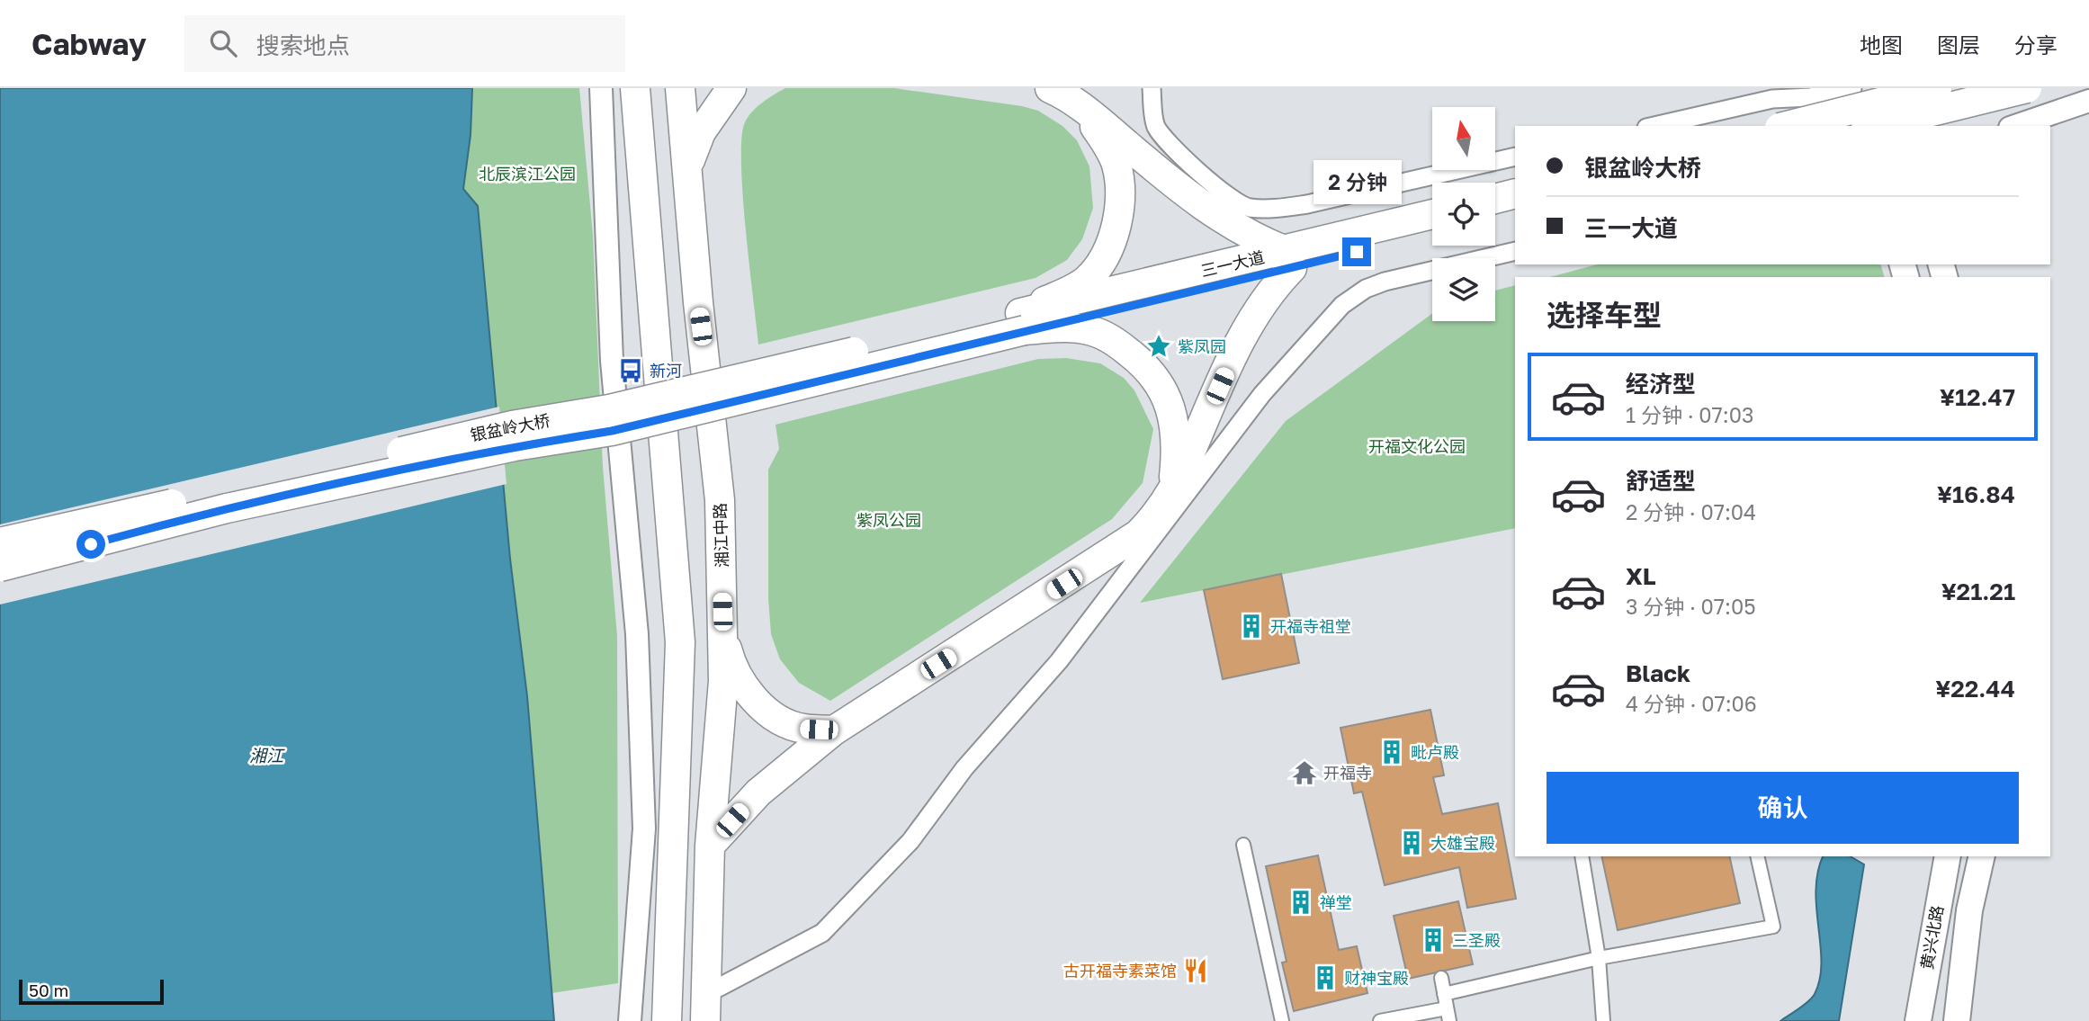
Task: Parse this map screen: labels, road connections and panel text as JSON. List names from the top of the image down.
{
  "streets": {
    "main road": [
      "三一大道",
      "银盆岭大桥",
      "湘江中路",
      "黄兴北路"
    ]
  },
  "crossings": [
    ["三一大道", "银盆岭大桥"]
  ],
  "water": ["湘江"],
  "parks": ["北辰滨江公园", "开福文化公园", "紫凤公园"],
  "places": {
    "place": ["紫凤园"],
    "bus stop": ["新河"],
    "building": [
      "开福寺祖堂",
      "毗卢殿",
      "大雄宝殿",
      "禅堂",
      "三圣殿",
      "财神宝殿"
    ],
    "temple": ["开福寺"],
    "restaurant": ["古开福寺素菜馆"]
  },
  "scale_bar": "50 m",
  "north": "top",
  "page": {
    "header": "Cabway",
    "search": "搜索地点",
    "nav": ["地图", "图层", "分享"],
    "banner": ["银盆岭大桥", "三一大道"],
    "bubble": "2 分钟",
    "heading": "选择车型",
    "list": [
      {
        "name": "经济型",
        "note": "1 分钟 · 07:03",
        "value": "¥12.47"
      },
      {
        "name": "舒适型",
        "note": "2 分钟 · 07:04",
        "value": "¥16.84"
      },
      {
        "name": "XL",
        "note": "3 分钟 · 07:05",
        "value": "¥21.21"
      },
      {
        "name": "Black",
        "note": "4 分钟 · 07:06",
        "value": "¥22.44"
      }
    ],
    "buttons": "确认",
    "scale": "50 m"
  }
}
